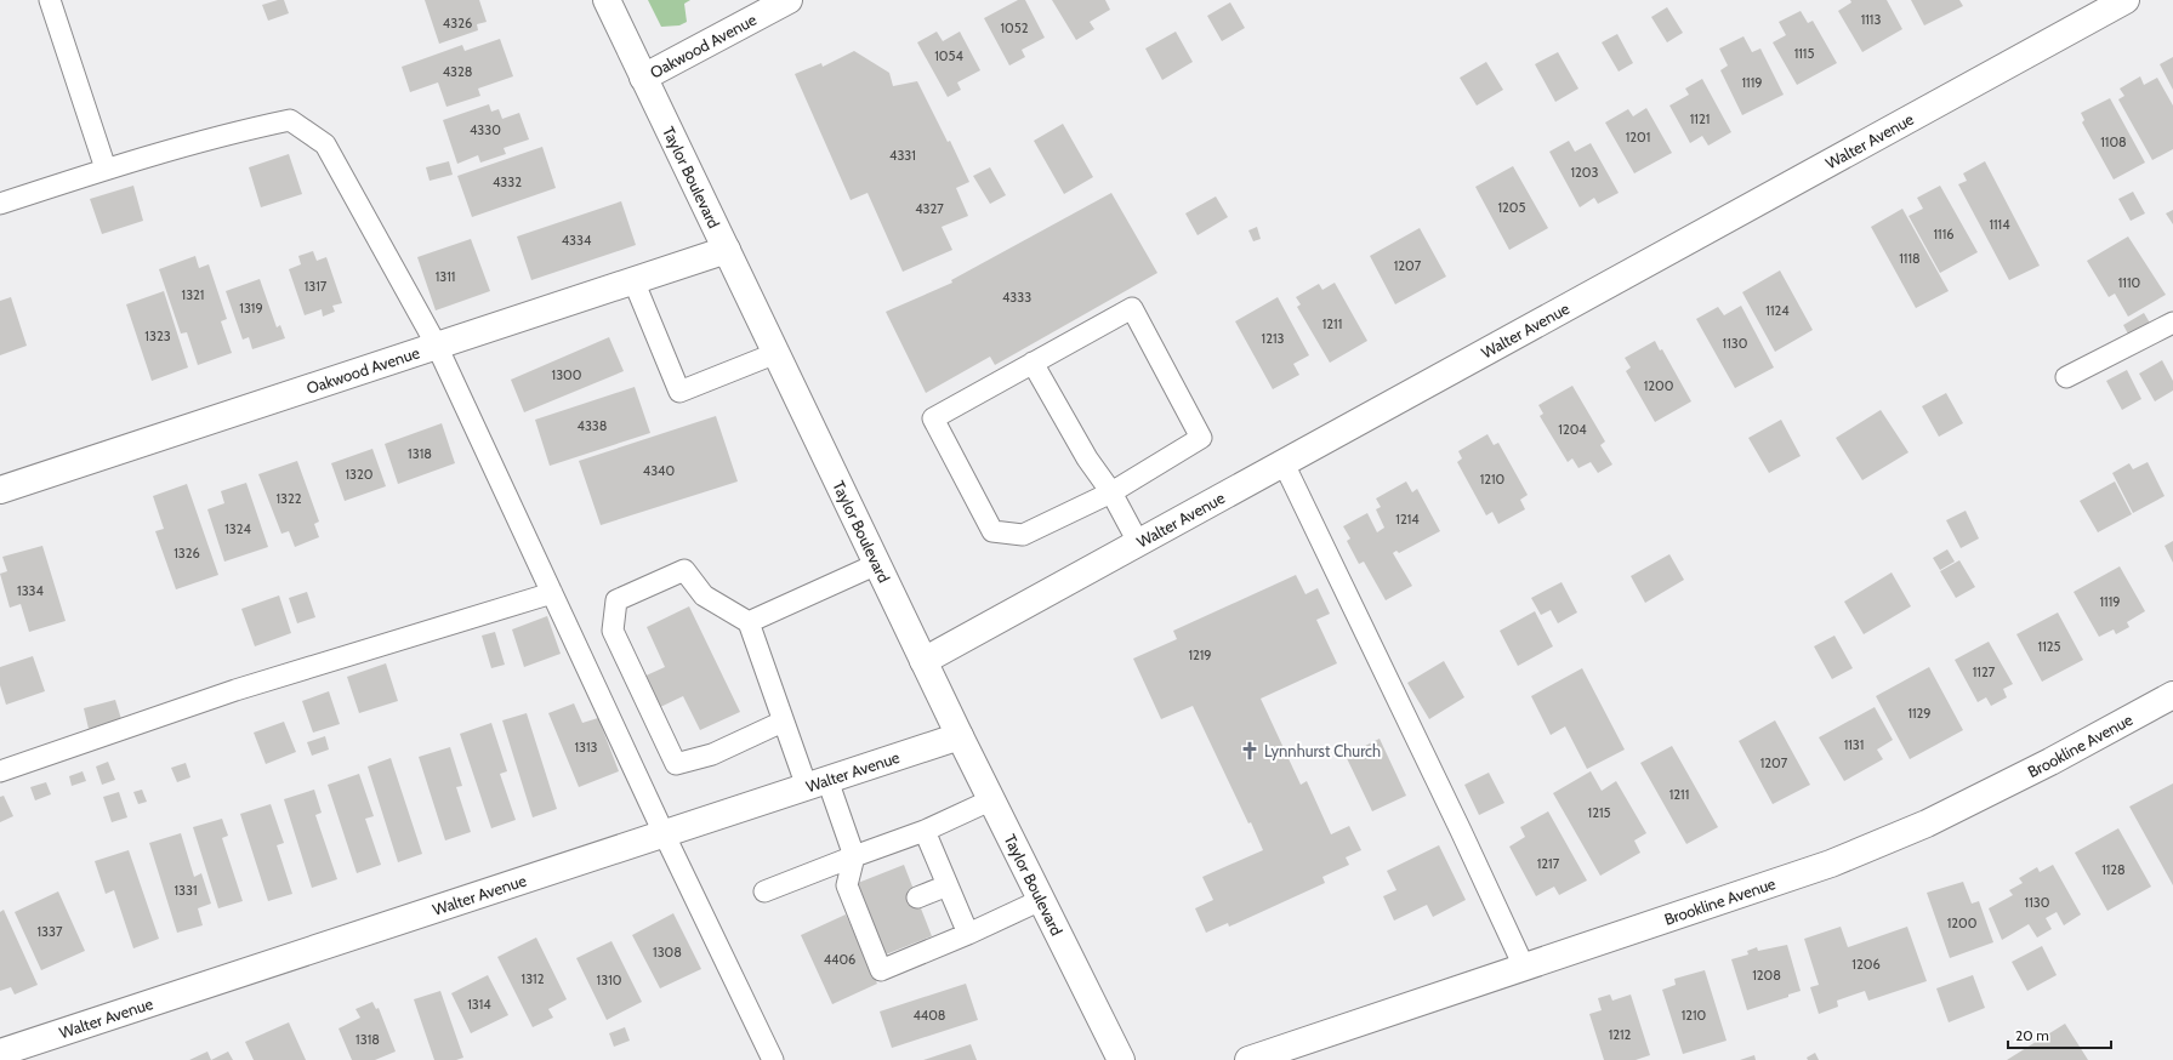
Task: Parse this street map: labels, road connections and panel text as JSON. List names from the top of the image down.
{
  "streets": {
    "street": [
      "Oakwood Avenue",
      "Walter Avenue",
      "Taylor Boulevard",
      "Brookline Avenue"
    ]
  },
  "crossings": [
    ["Oakwood Avenue", "Taylor Boulevard"],
    ["Walter Avenue", "Taylor Boulevard"]
  ],
  "places": {
    "church": ["Lynnhurst Church"]
  },
  "house_numbers": [
    "1113",
    "4326",
    "1052",
    "1115",
    "1054",
    "4328",
    "1119",
    "1121",
    "4330",
    "1201",
    "1108",
    "4331",
    "1203",
    "4332",
    "1205",
    "4327",
    "1114",
    "1116",
    "4334",
    "1118",
    "1207",
    "1311",
    "1110",
    "1317",
    "1321",
    "4333",
    "1319",
    "1124",
    "1211",
    "1323",
    "1213",
    "1130",
    "1300",
    "1200",
    "4338",
    "1204",
    "1318",
    "4340",
    "1320",
    "1210",
    "1322",
    "1214",
    "1324",
    "1326",
    "1334",
    "1119",
    "1125",
    "1219",
    "1127",
    "1129",
    "1131",
    "1313",
    "1207",
    "1211",
    "1215",
    "1217",
    "1128",
    "1331",
    "1130",
    "1200",
    "1337",
    "1308",
    "4406",
    "1206",
    "1208",
    "1312",
    "1310",
    "1314",
    "4408",
    "1210",
    "1212",
    "1318"
  ],
  "scale_bar": "20 m"
}
